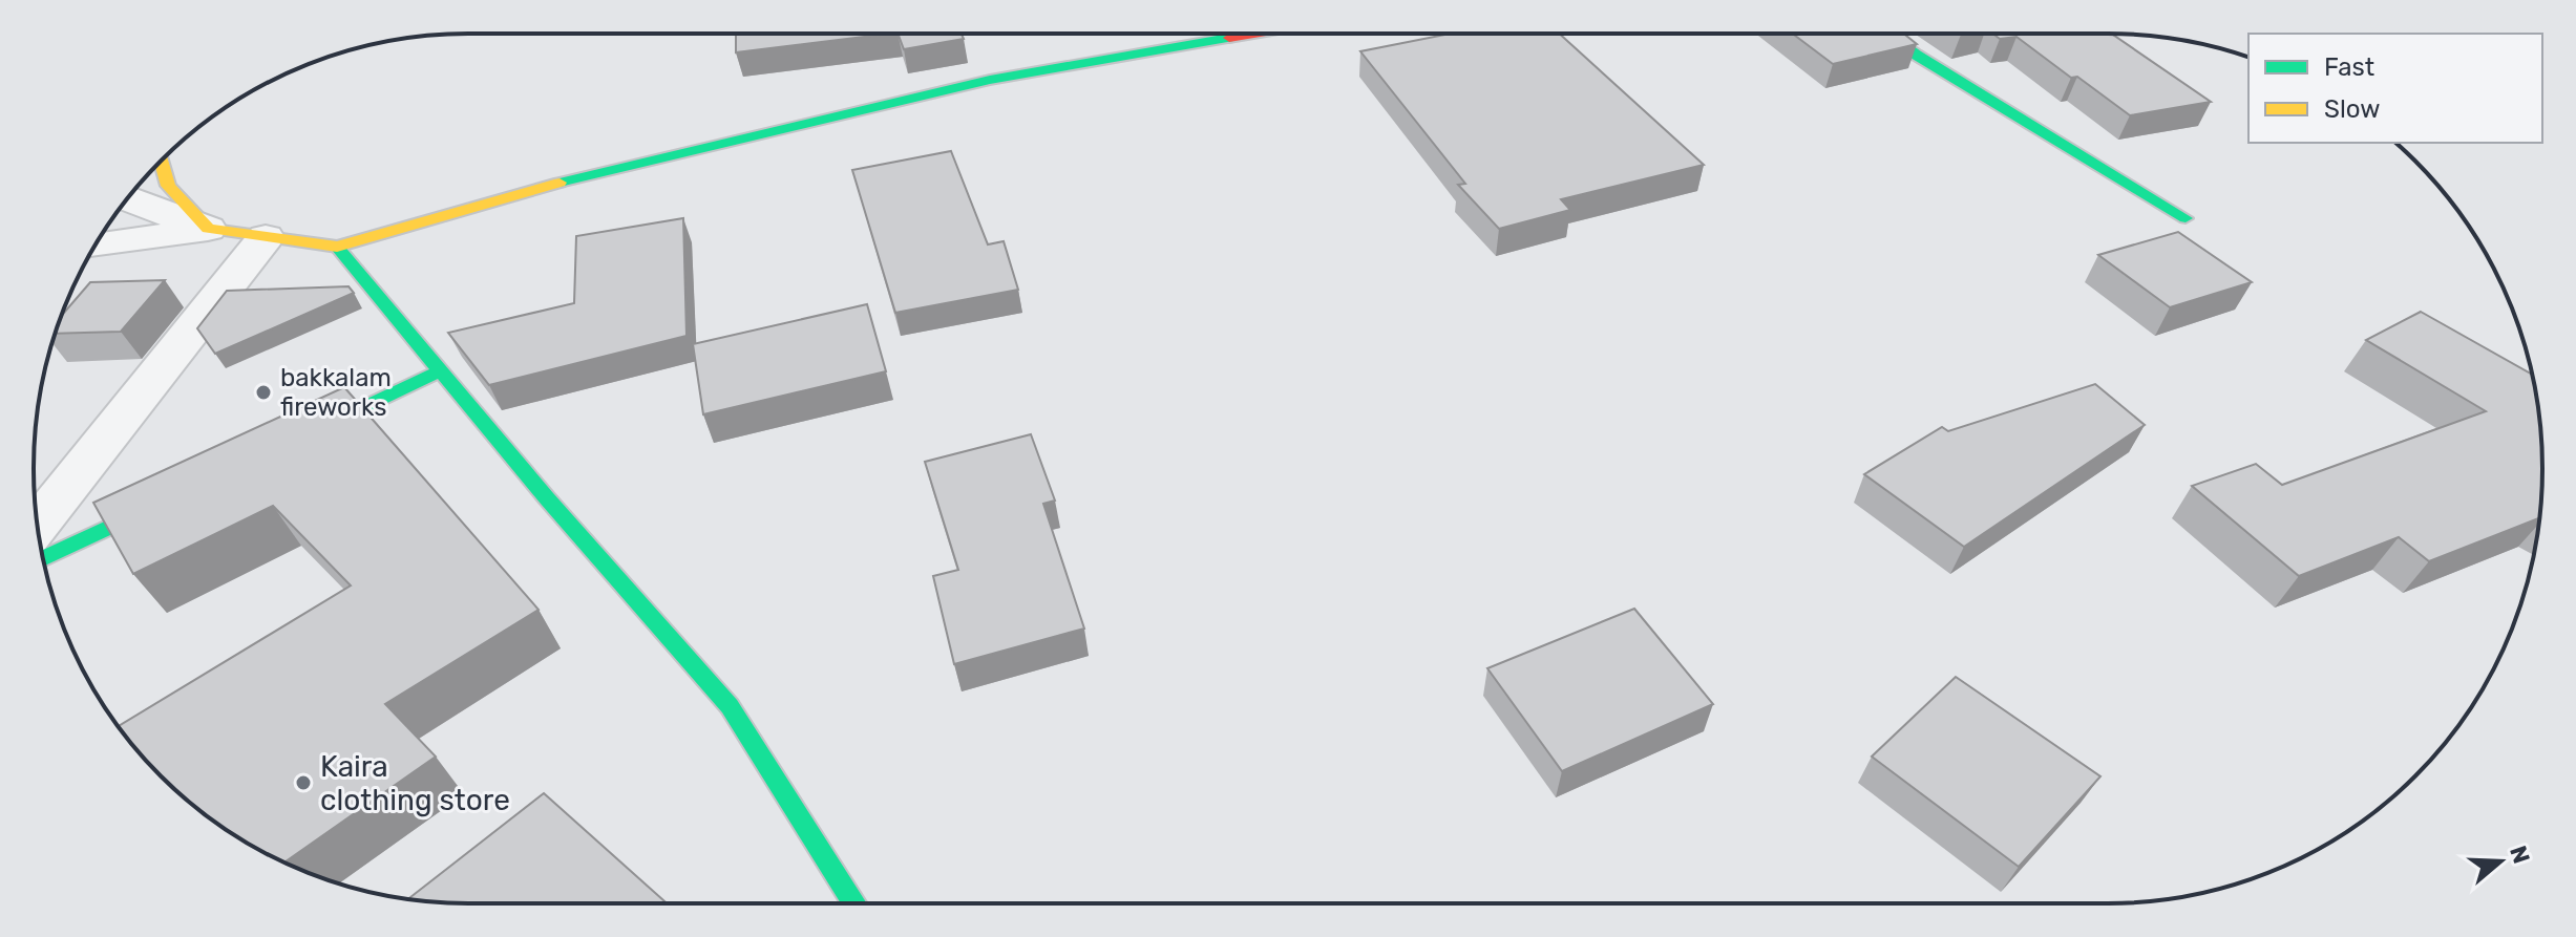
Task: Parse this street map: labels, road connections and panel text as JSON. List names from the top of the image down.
{
  "places": ["bakkalam fireworks", "Kaira clothing store"],
  "legend": ["Fast", "Slow"],
  "north": "right"
}
